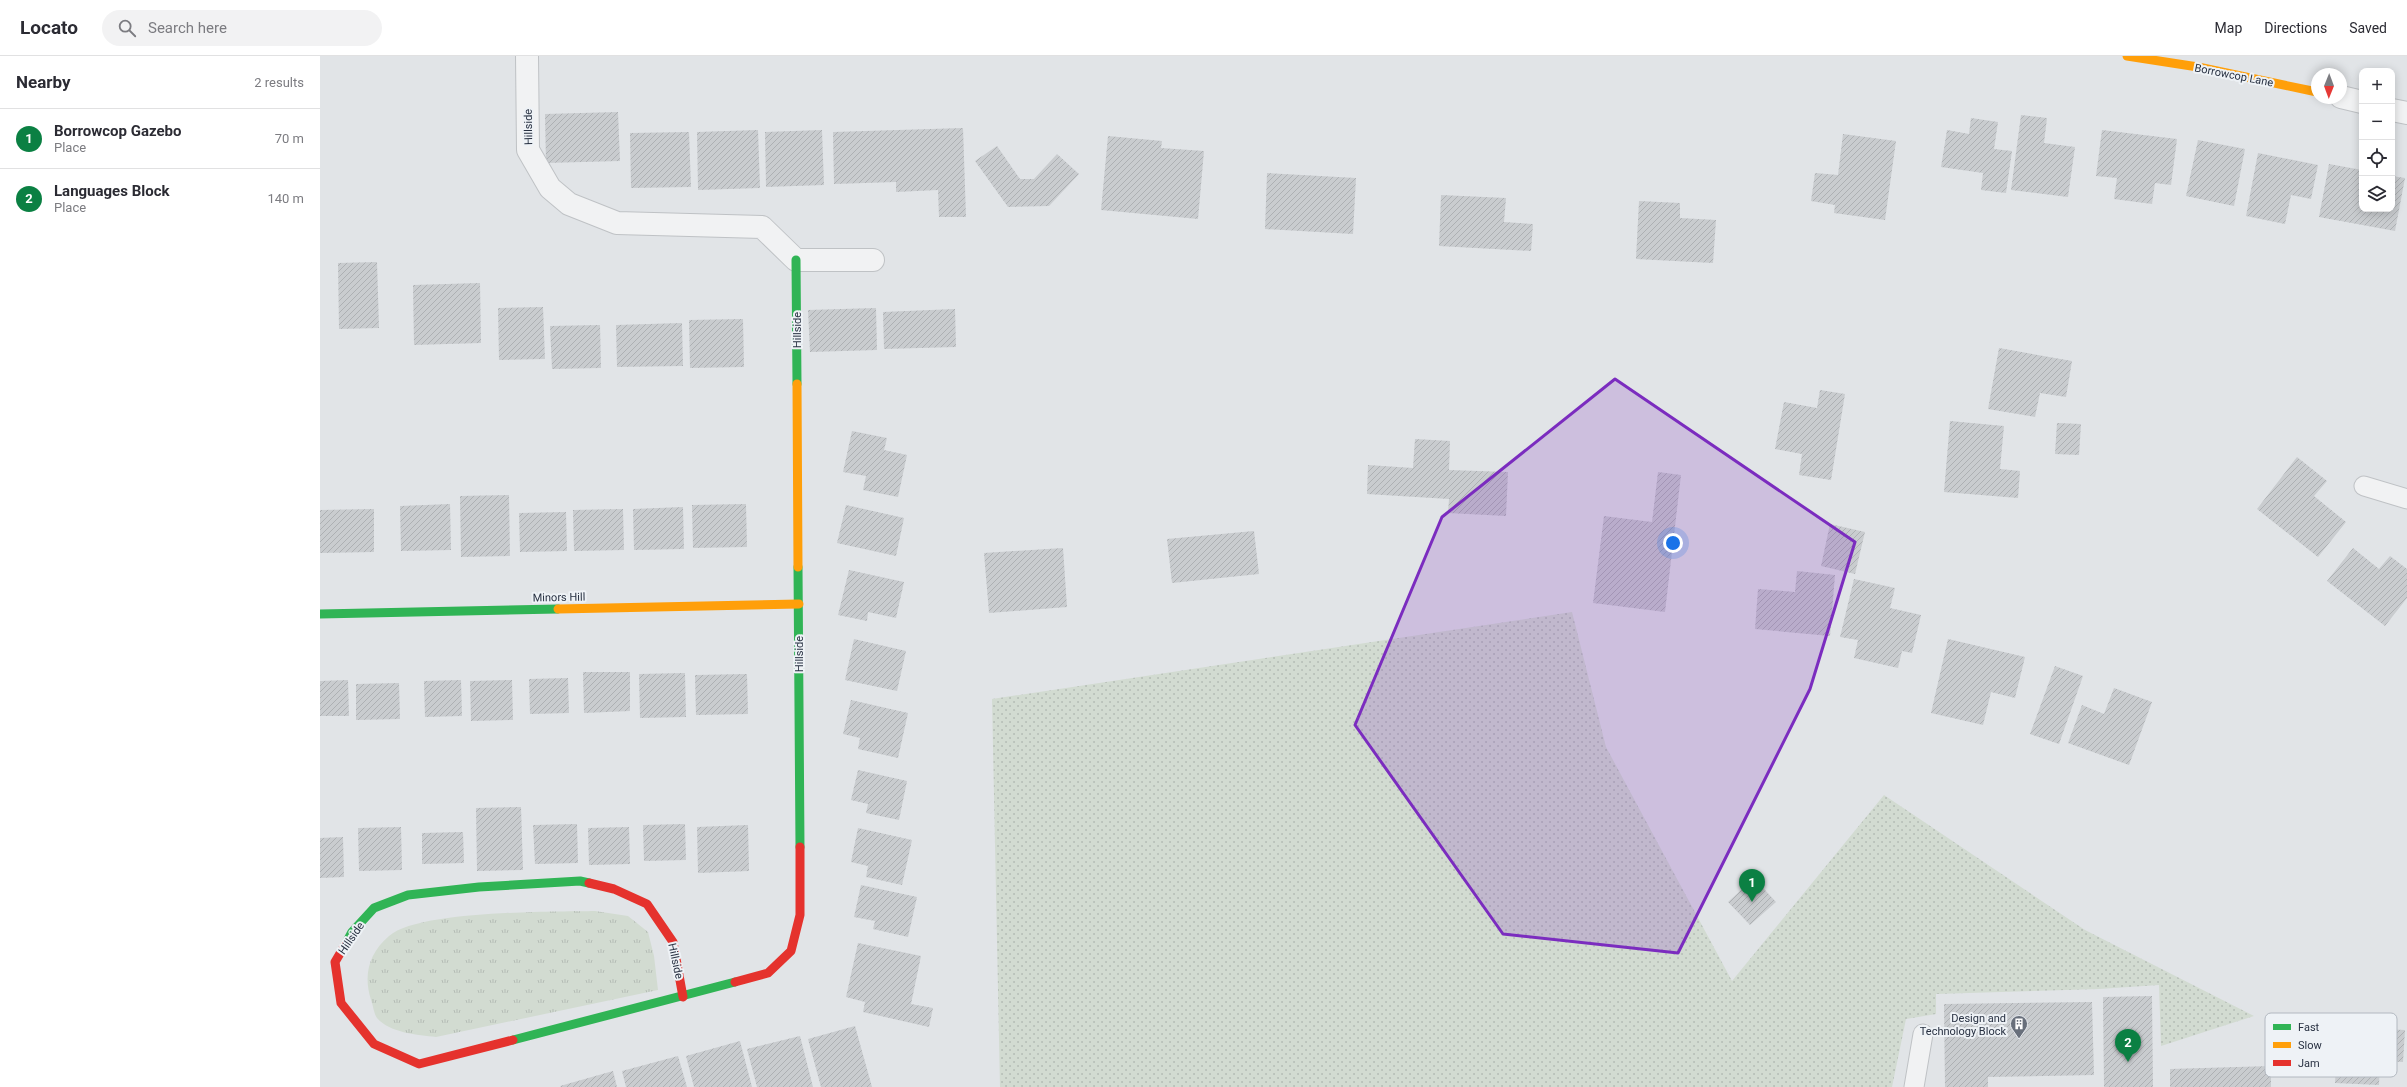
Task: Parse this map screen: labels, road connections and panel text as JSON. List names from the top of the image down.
{
  "streets": {
    "street": ["Borrowcop Lane", "Hillside", "Minors Hill"]
  },
  "crossings": [
    ["Hillside", "Minors Hill"]
  ],
  "places": {
    "building": ["Design and Technology Block"]
  },
  "legend": ["Fast", "Slow", "Jam"],
  "north": "bottom",
  "page": {
    "header": "Locato",
    "search": "Search here",
    "nav": ["Map", "Directions", "Saved"],
    "heading": ["Nearby", "2 results"],
    "map_buttons": ["+", "−"],
    "list": [
      {
        "mark": "1",
        "name": "Borrowcop Gazebo",
        "note": "Place",
        "value": "70 m"
      },
      {
        "mark": "2",
        "name": "Languages Block",
        "note": "Place",
        "value": "140 m"
      }
    ],
    "pins": ["1", "2"]
  }
}
